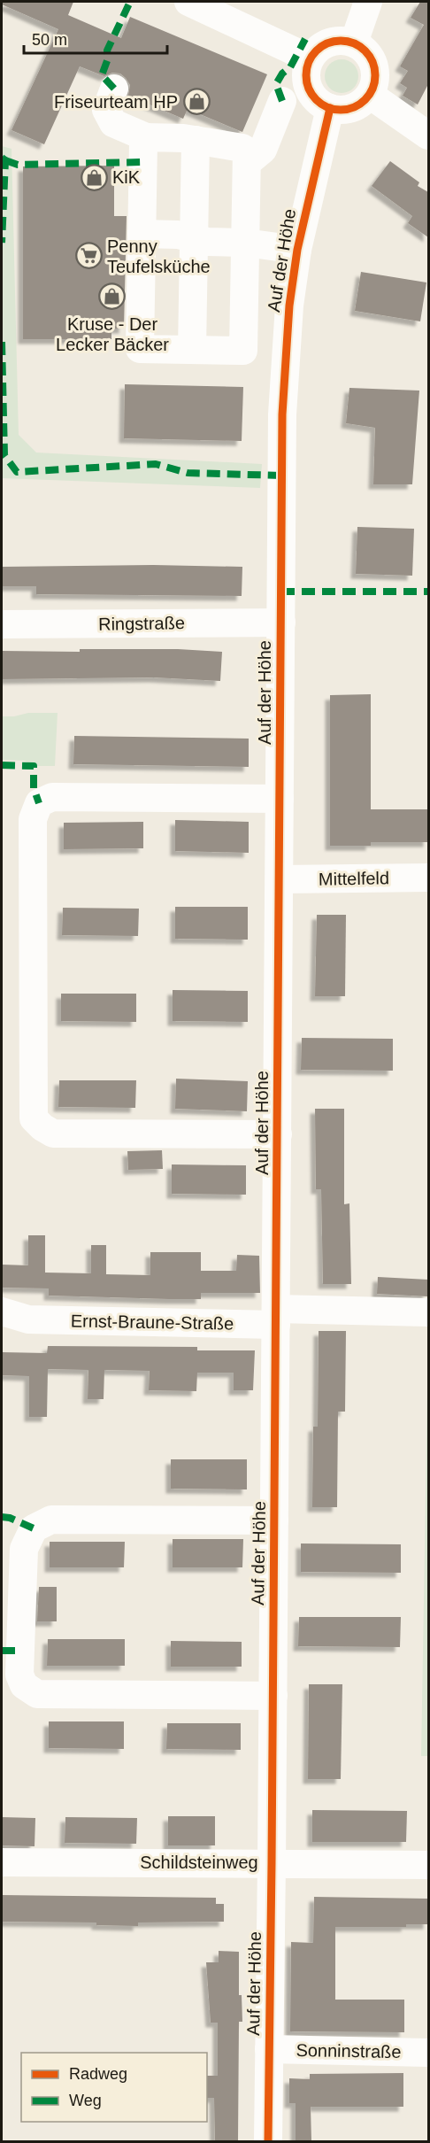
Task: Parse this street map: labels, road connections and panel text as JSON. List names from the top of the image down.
{
  "streets": {
    "street": [
      "Auf der Höhe",
      "Ringstraße",
      "Mittelfeld",
      "Ernst-Braune-Straße",
      "Schildsteinweg",
      "Sonninstraße"
    ]
  },
  "crossings": [
    ["Auf der Höhe", "Ringstraße"],
    ["Auf der Höhe", "Mittelfeld"],
    ["Auf der Höhe", "Ernst-Braune-Straße"],
    ["Auf der Höhe", "Schildsteinweg"],
    ["Auf der Höhe", "Sonninstraße"]
  ],
  "places": {
    "shop": ["Friseurteam HP", "KiK", "Kruse - Der Lecker Bäcker"],
    "supermarket": ["Penny Teufelsküche"]
  },
  "legend": ["Radweg", "Weg"],
  "scale_bar": "50 m"
}
